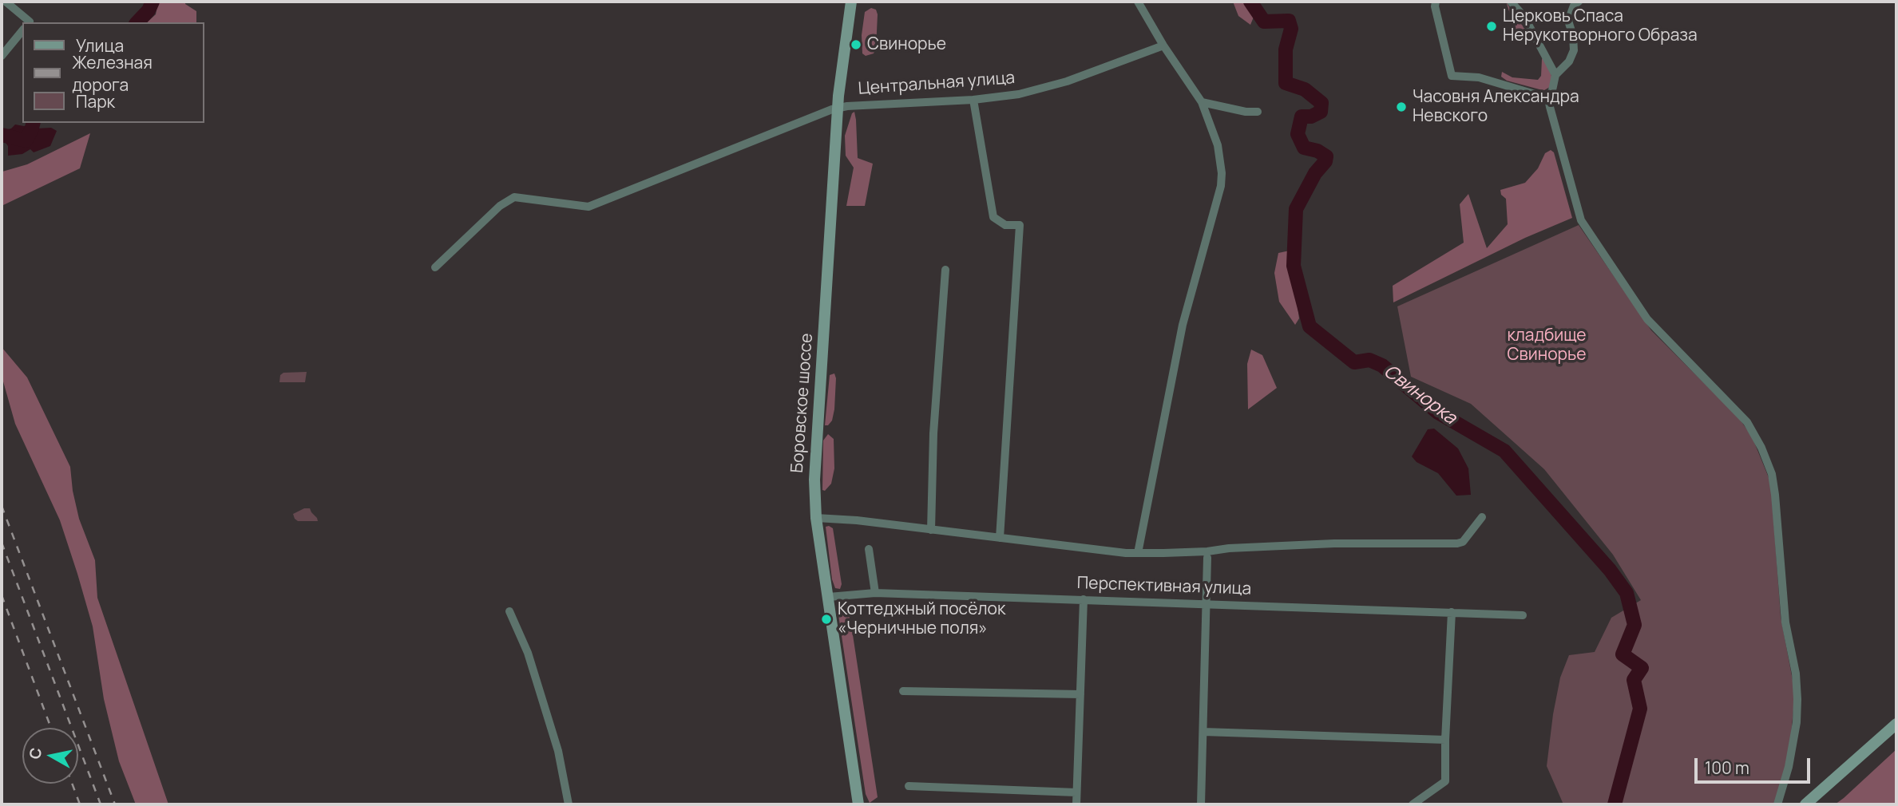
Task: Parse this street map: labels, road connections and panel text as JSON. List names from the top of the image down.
{
  "streets": {
    "main road": ["Боровское шоссе"],
    "street": ["Центральная улица", "Перспективная улица"]
  },
  "crossings": [
    ["Центральная улица", "Боровское шоссе"],
    ["Боровское шоссе", "Перспективная улица"]
  ],
  "water": ["Свинорка"],
  "parks": ["кладбище Свинорье"],
  "places": [
    "Церковь Спаса Нерукотворного Образа",
    "Свинорье",
    "Часовня Александра Невского",
    "Коттеджный посёлок «Черничные поля»"
  ],
  "legend": ["Улица", "Железная дорога", "Парк"],
  "scale_bar": "100 m",
  "north": "left"
}
